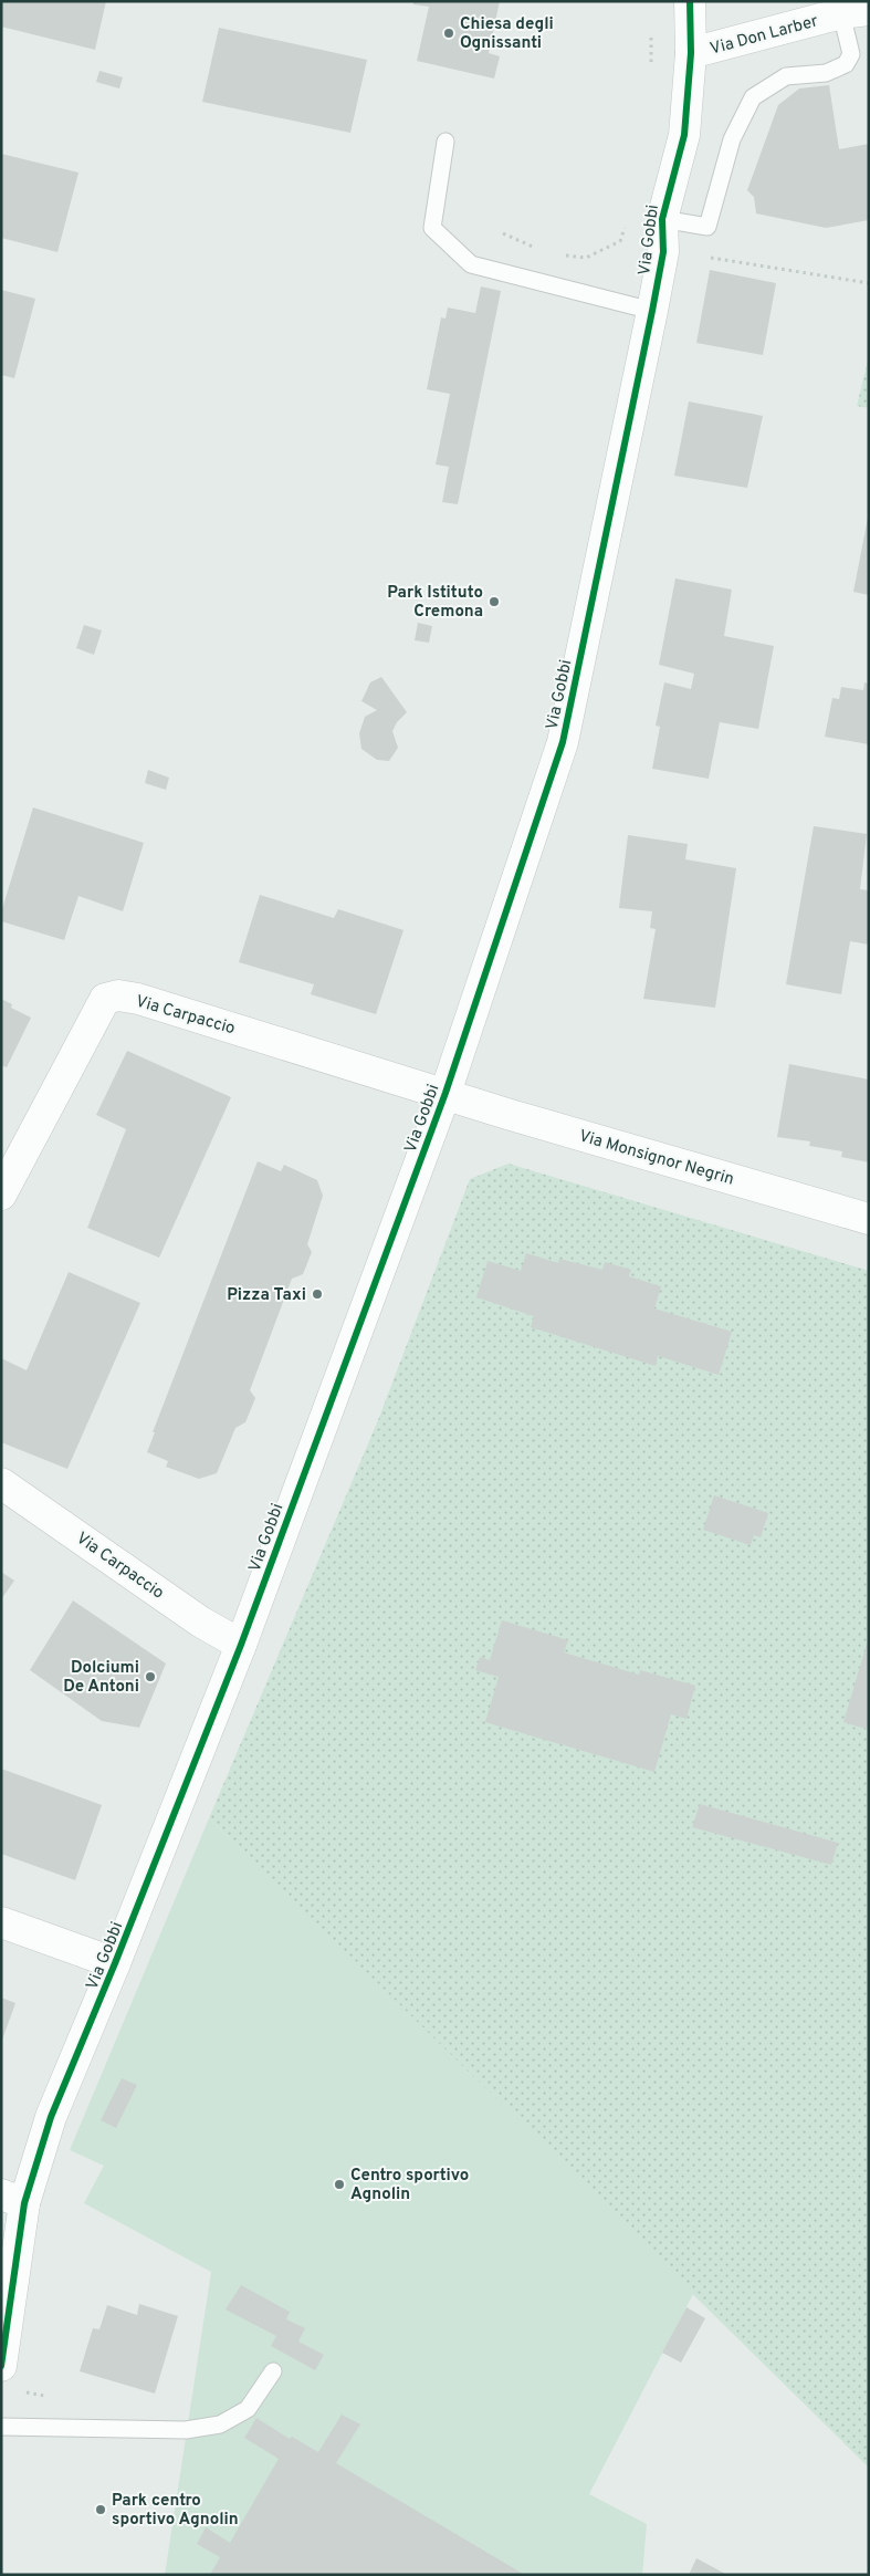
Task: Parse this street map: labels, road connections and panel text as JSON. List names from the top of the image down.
{
  "streets": {
    "street": [
      "Via Don Larber",
      "Via Gobbi",
      "Via Carpaccio",
      "Via Monsignor Negrin"
    ]
  },
  "crossings": [
    ["Via Don Larber", "Via Gobbi"],
    ["Via Gobbi", "Via Carpaccio"],
    ["Via Gobbi", "Via Monsignor Negrin"],
    ["Via Carpaccio", "Via Monsignor Negrin"]
  ],
  "places": [
    "Chiesa degli Ognissanti",
    "Park Istituto Cremona",
    "Pizza Taxi",
    "Dolciumi De Antoni",
    "Centro sportivo Agnolin",
    "Park centro sportivo Agnolin"
  ]
}
